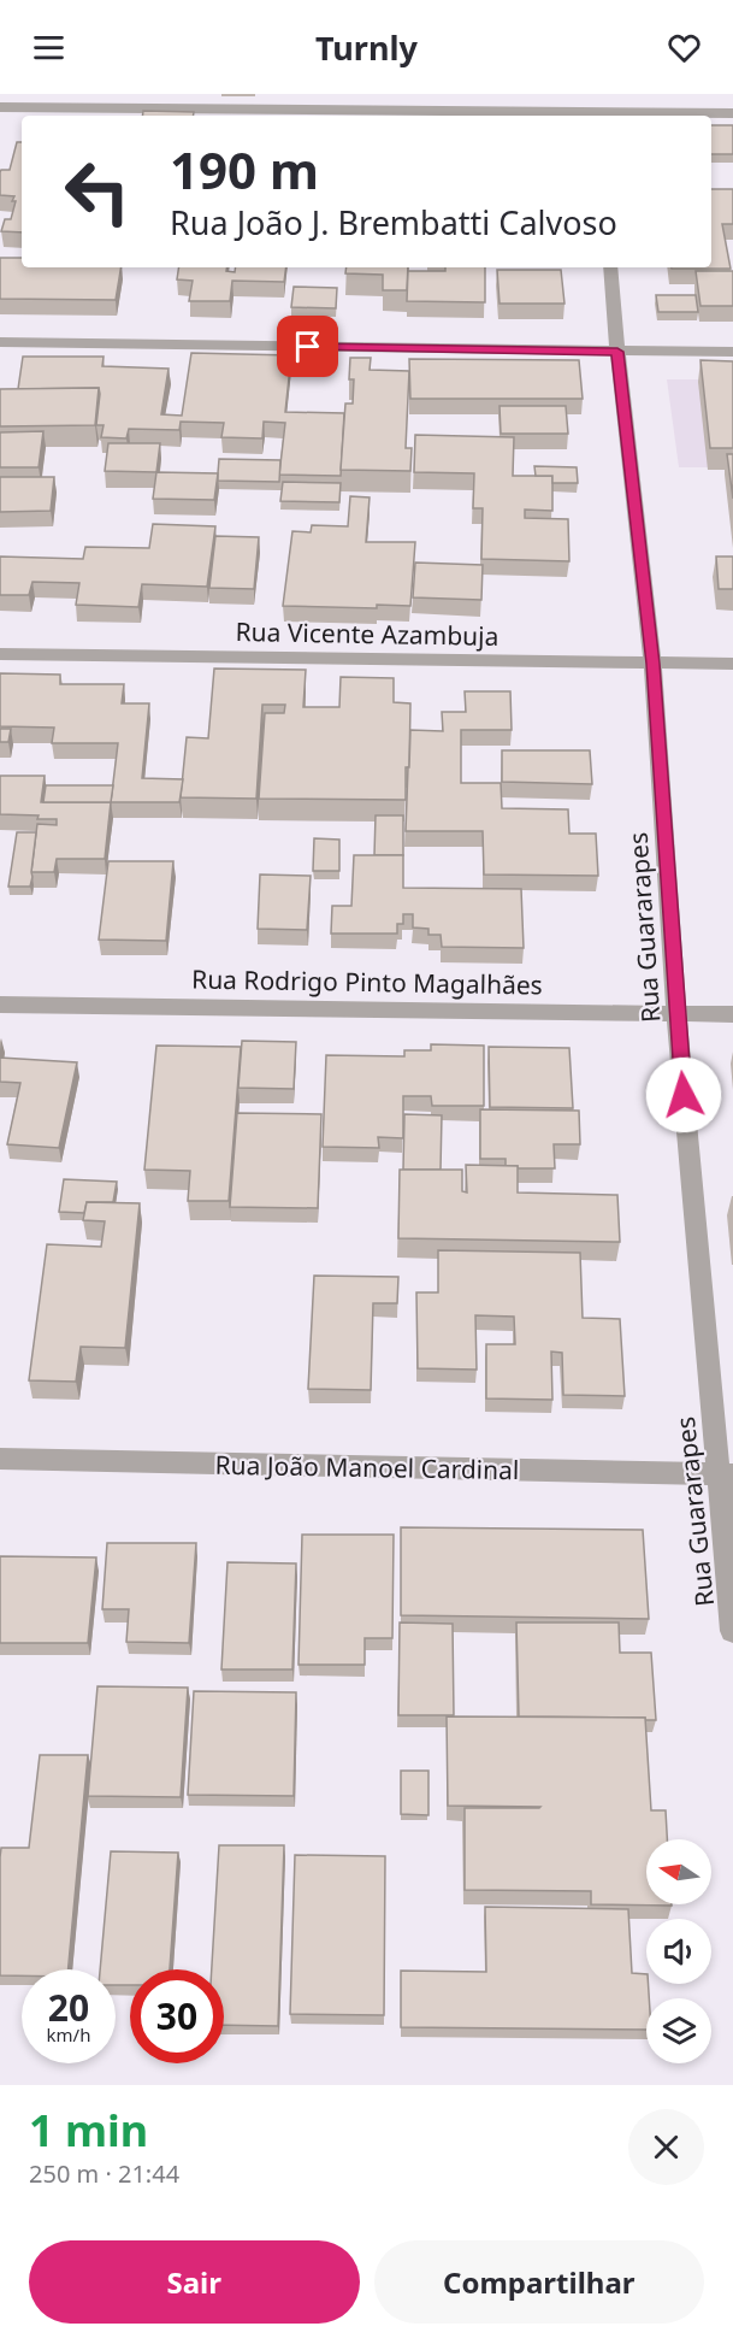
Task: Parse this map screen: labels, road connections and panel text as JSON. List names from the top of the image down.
{
  "streets": {
    "street": [
      "Rua Vicente Azambuja",
      "Rua Guararapes",
      "Rua Rodrigo Pinto Magalhães",
      "Rua João Manoel Cardinal"
    ]
  },
  "crossings": [
    ["Rua Vicente Azambuja", "Rua Guararapes"],
    ["Rua Guararapes", "Rua Rodrigo Pinto Magalhães"],
    ["Rua Guararapes", "Rua João Manoel Cardinal"]
  ],
  "north": "left",
  "page": {
    "header": "Turnly",
    "turn": ["190 m", "Rua João J. Brembatti Calvoso"],
    "speed": "20 km/h",
    "limit": "30",
    "heading": ["1 min", "250 m · 21:44"],
    "buttons": ["Sair", "Compartilhar"]
  }
}
